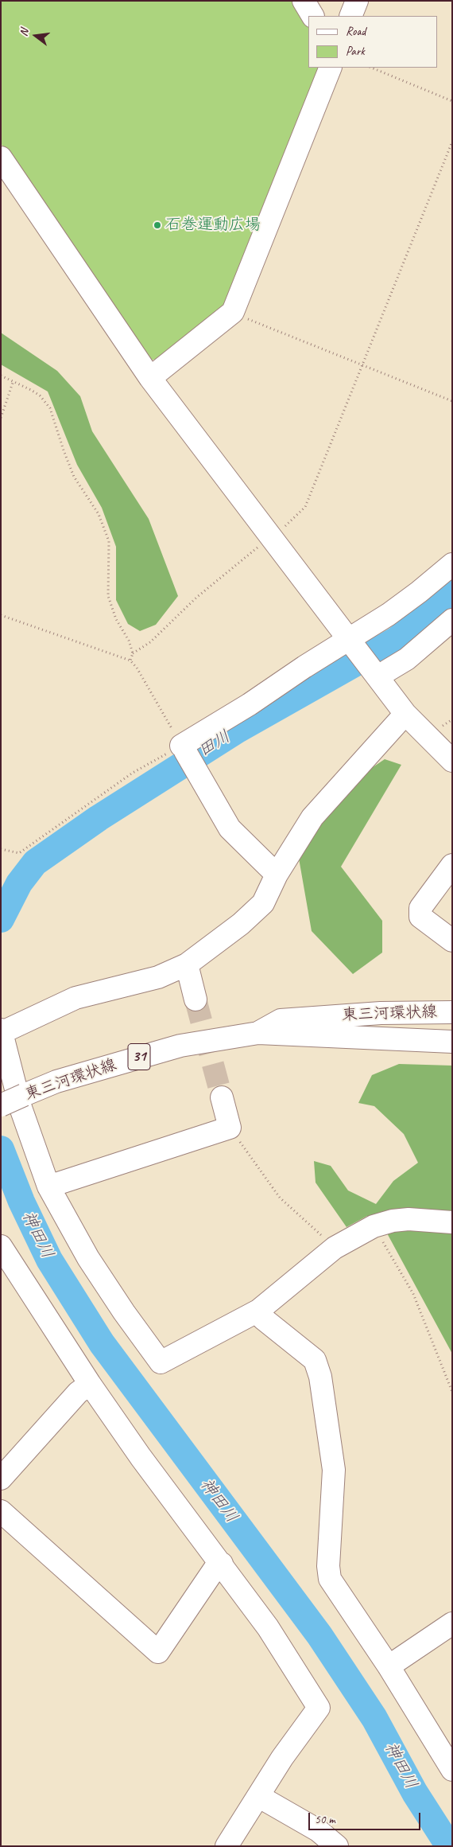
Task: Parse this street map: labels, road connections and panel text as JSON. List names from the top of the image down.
{
  "streets": {
    "street": ["東三河環状線", "31"]
  },
  "water": ["田川", "神田川"],
  "places": ["石巻運動広場"],
  "legend": ["Road", "Park"],
  "scale_bar": "50 m",
  "north": "left"
}
